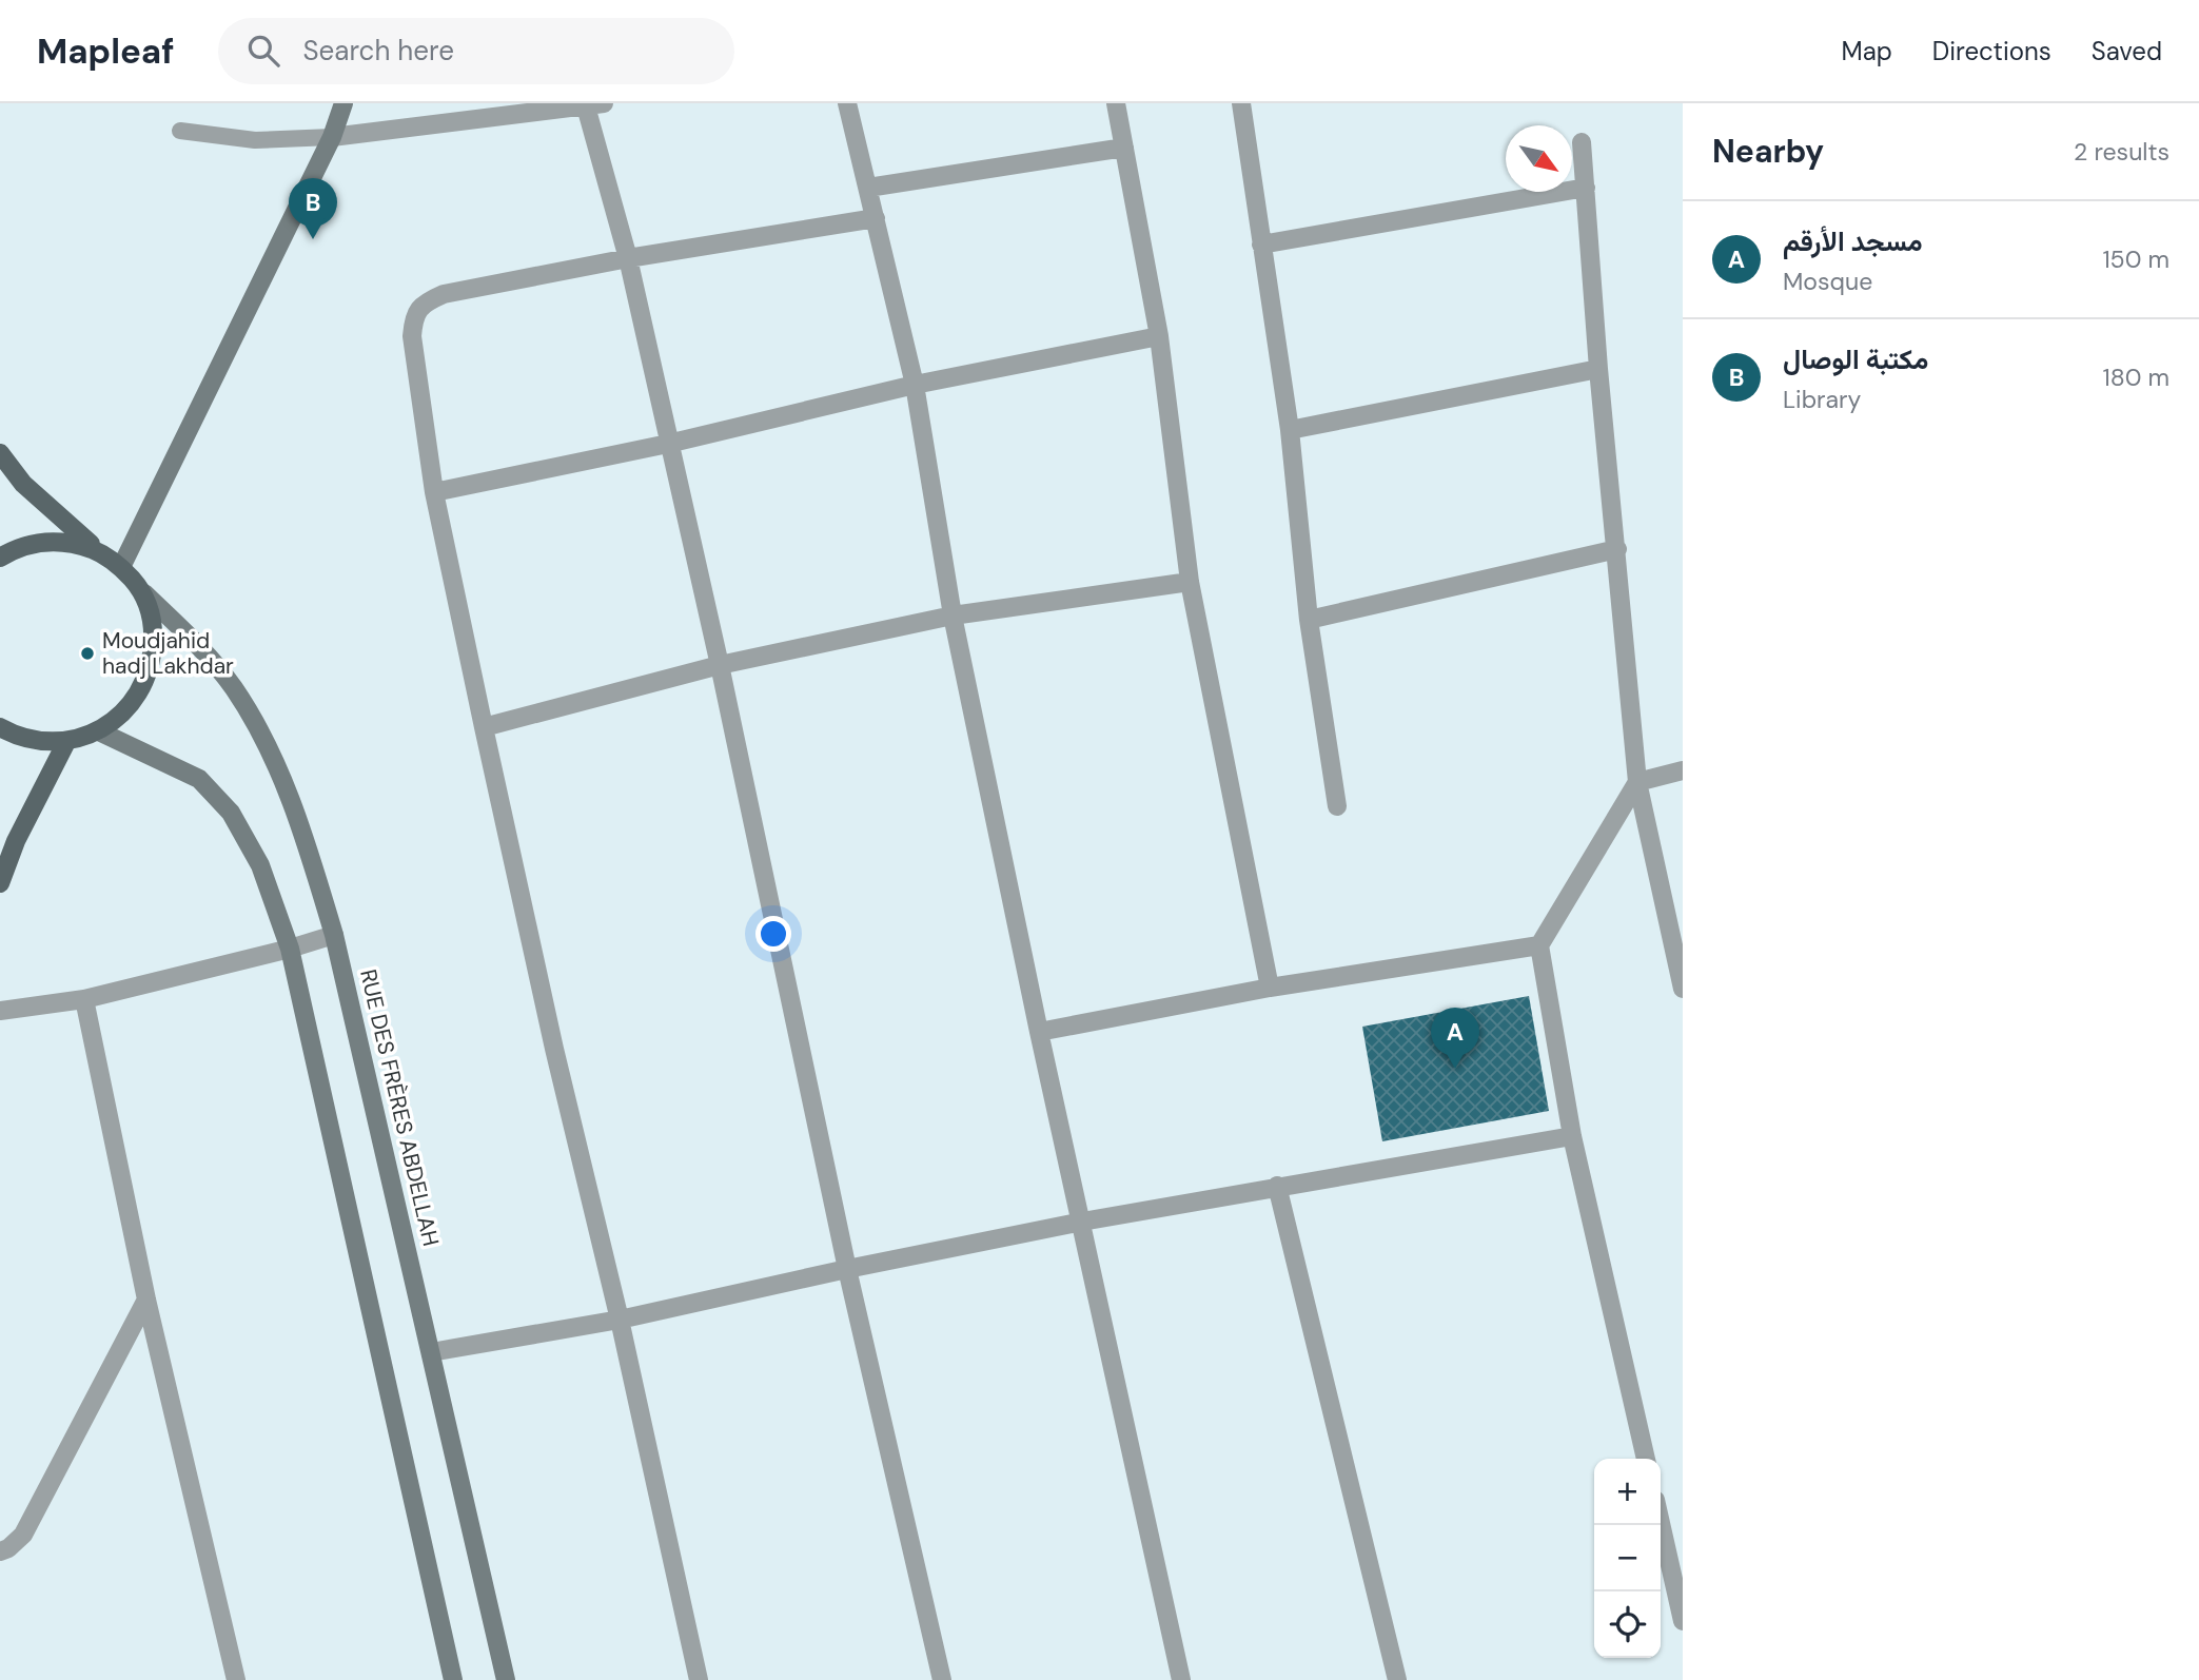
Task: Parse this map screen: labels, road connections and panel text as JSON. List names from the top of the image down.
{
  "streets": {
    "main road": ["RUE DES FRÈRES ABDELLAH"]
  },
  "places": ["Moudjahid hadj Lakhdar"],
  "north": "bottom right",
  "page": {
    "header": "Mapleaf",
    "search": "Search here",
    "nav": ["Map", "Directions", "Saved"],
    "heading": ["Nearby", "2 results"],
    "pins": ["B", "A"],
    "list": [
      {
        "mark": "A",
        "name": "مسجد الأرقم",
        "note": "Mosque",
        "value": "150 m"
      },
      {
        "mark": "B",
        "name": "مكتبة الوصال",
        "note": "Library",
        "value": "180 m"
      }
    ],
    "map_buttons": ["+", "−"]
  }
}
